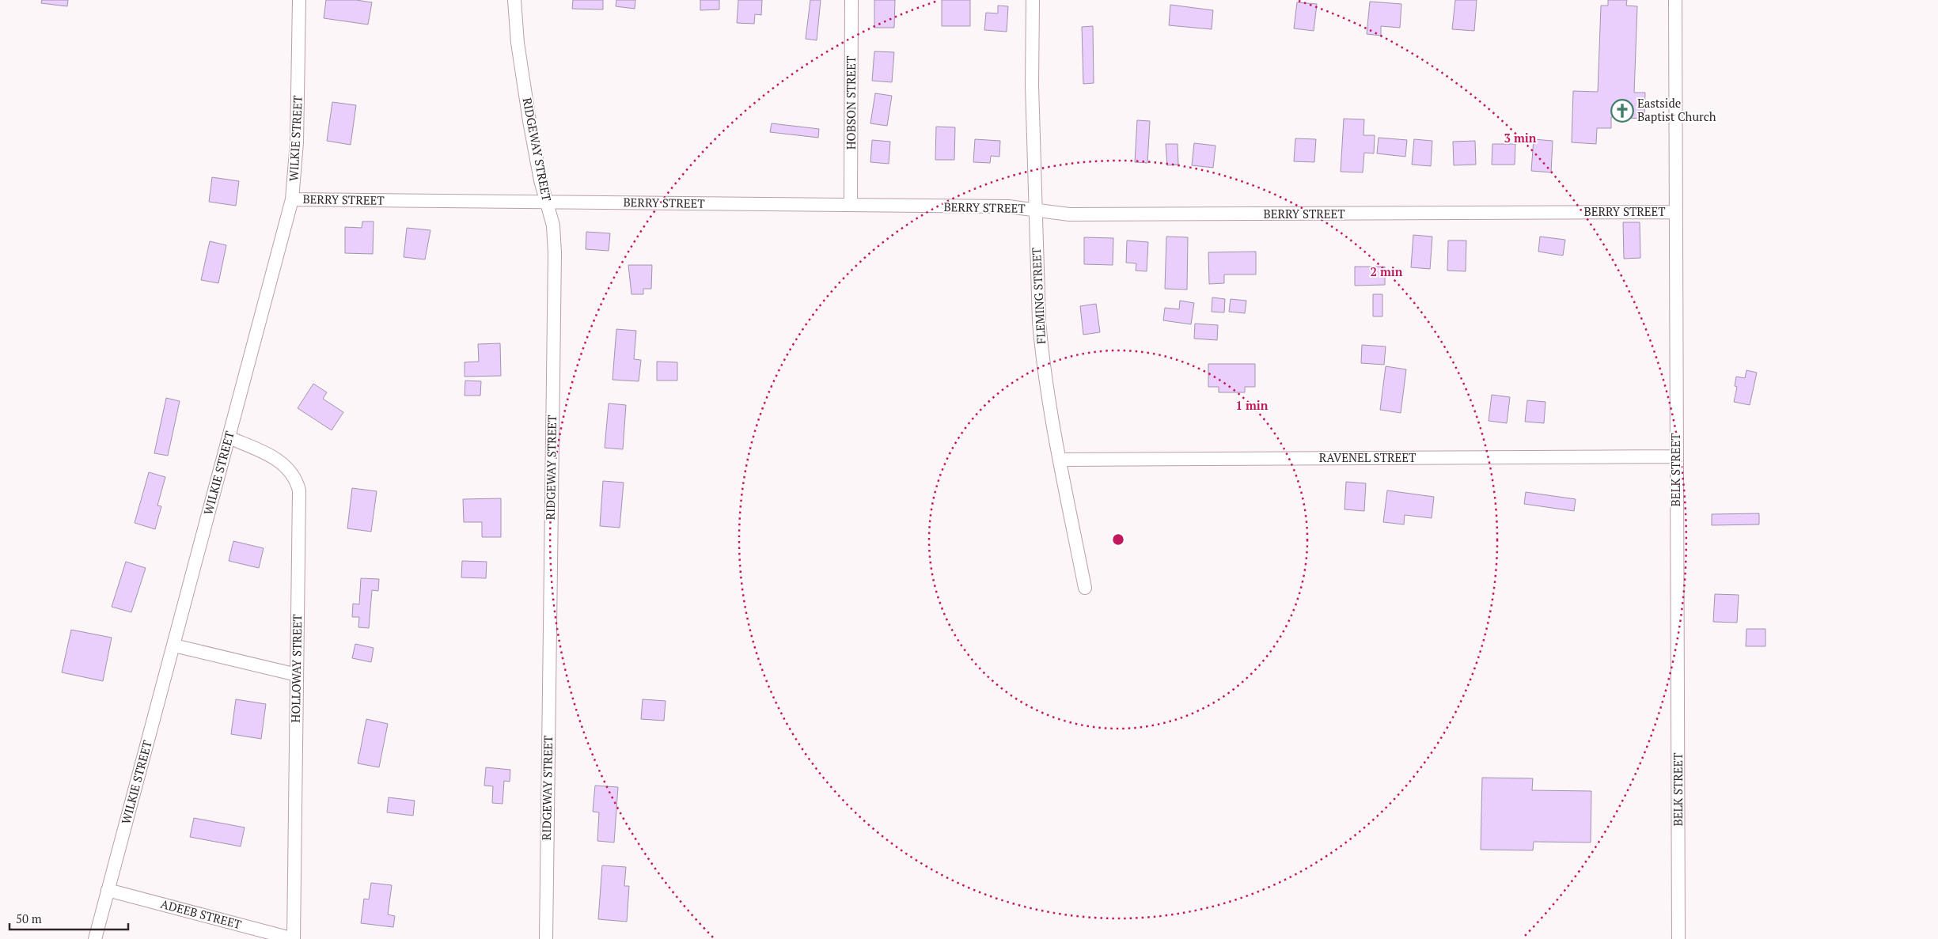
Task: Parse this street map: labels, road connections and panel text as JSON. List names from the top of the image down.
{
  "streets": {
    "street": [
      "HOBSON STREET",
      "WILKIE STREET",
      "RIDGEWAY STREET",
      "BERRY STREET",
      "FLEMING STREET",
      "RAVENEL STREET",
      "BELK STREET",
      "HOLLOWAY STREET",
      "ADEEB STREET"
    ]
  },
  "crossings": [
    ["HOBSON STREET", "BERRY STREET"],
    ["WILKIE STREET", "BERRY STREET"],
    ["WILKIE STREET", "HOLLOWAY STREET"],
    ["WILKIE STREET", "ADEEB STREET"],
    ["RIDGEWAY STREET", "BERRY STREET"],
    ["BERRY STREET", "FLEMING STREET"],
    ["BERRY STREET", "BELK STREET"],
    ["FLEMING STREET", "RAVENEL STREET"],
    ["RAVENEL STREET", "BELK STREET"],
    ["HOLLOWAY STREET", "ADEEB STREET"]
  ],
  "places": {
    "church": ["Eastside Baptist Church"]
  },
  "scale_bar": "50 m",
  "rings": ["3 min", "2 min", "1 min"]
}
